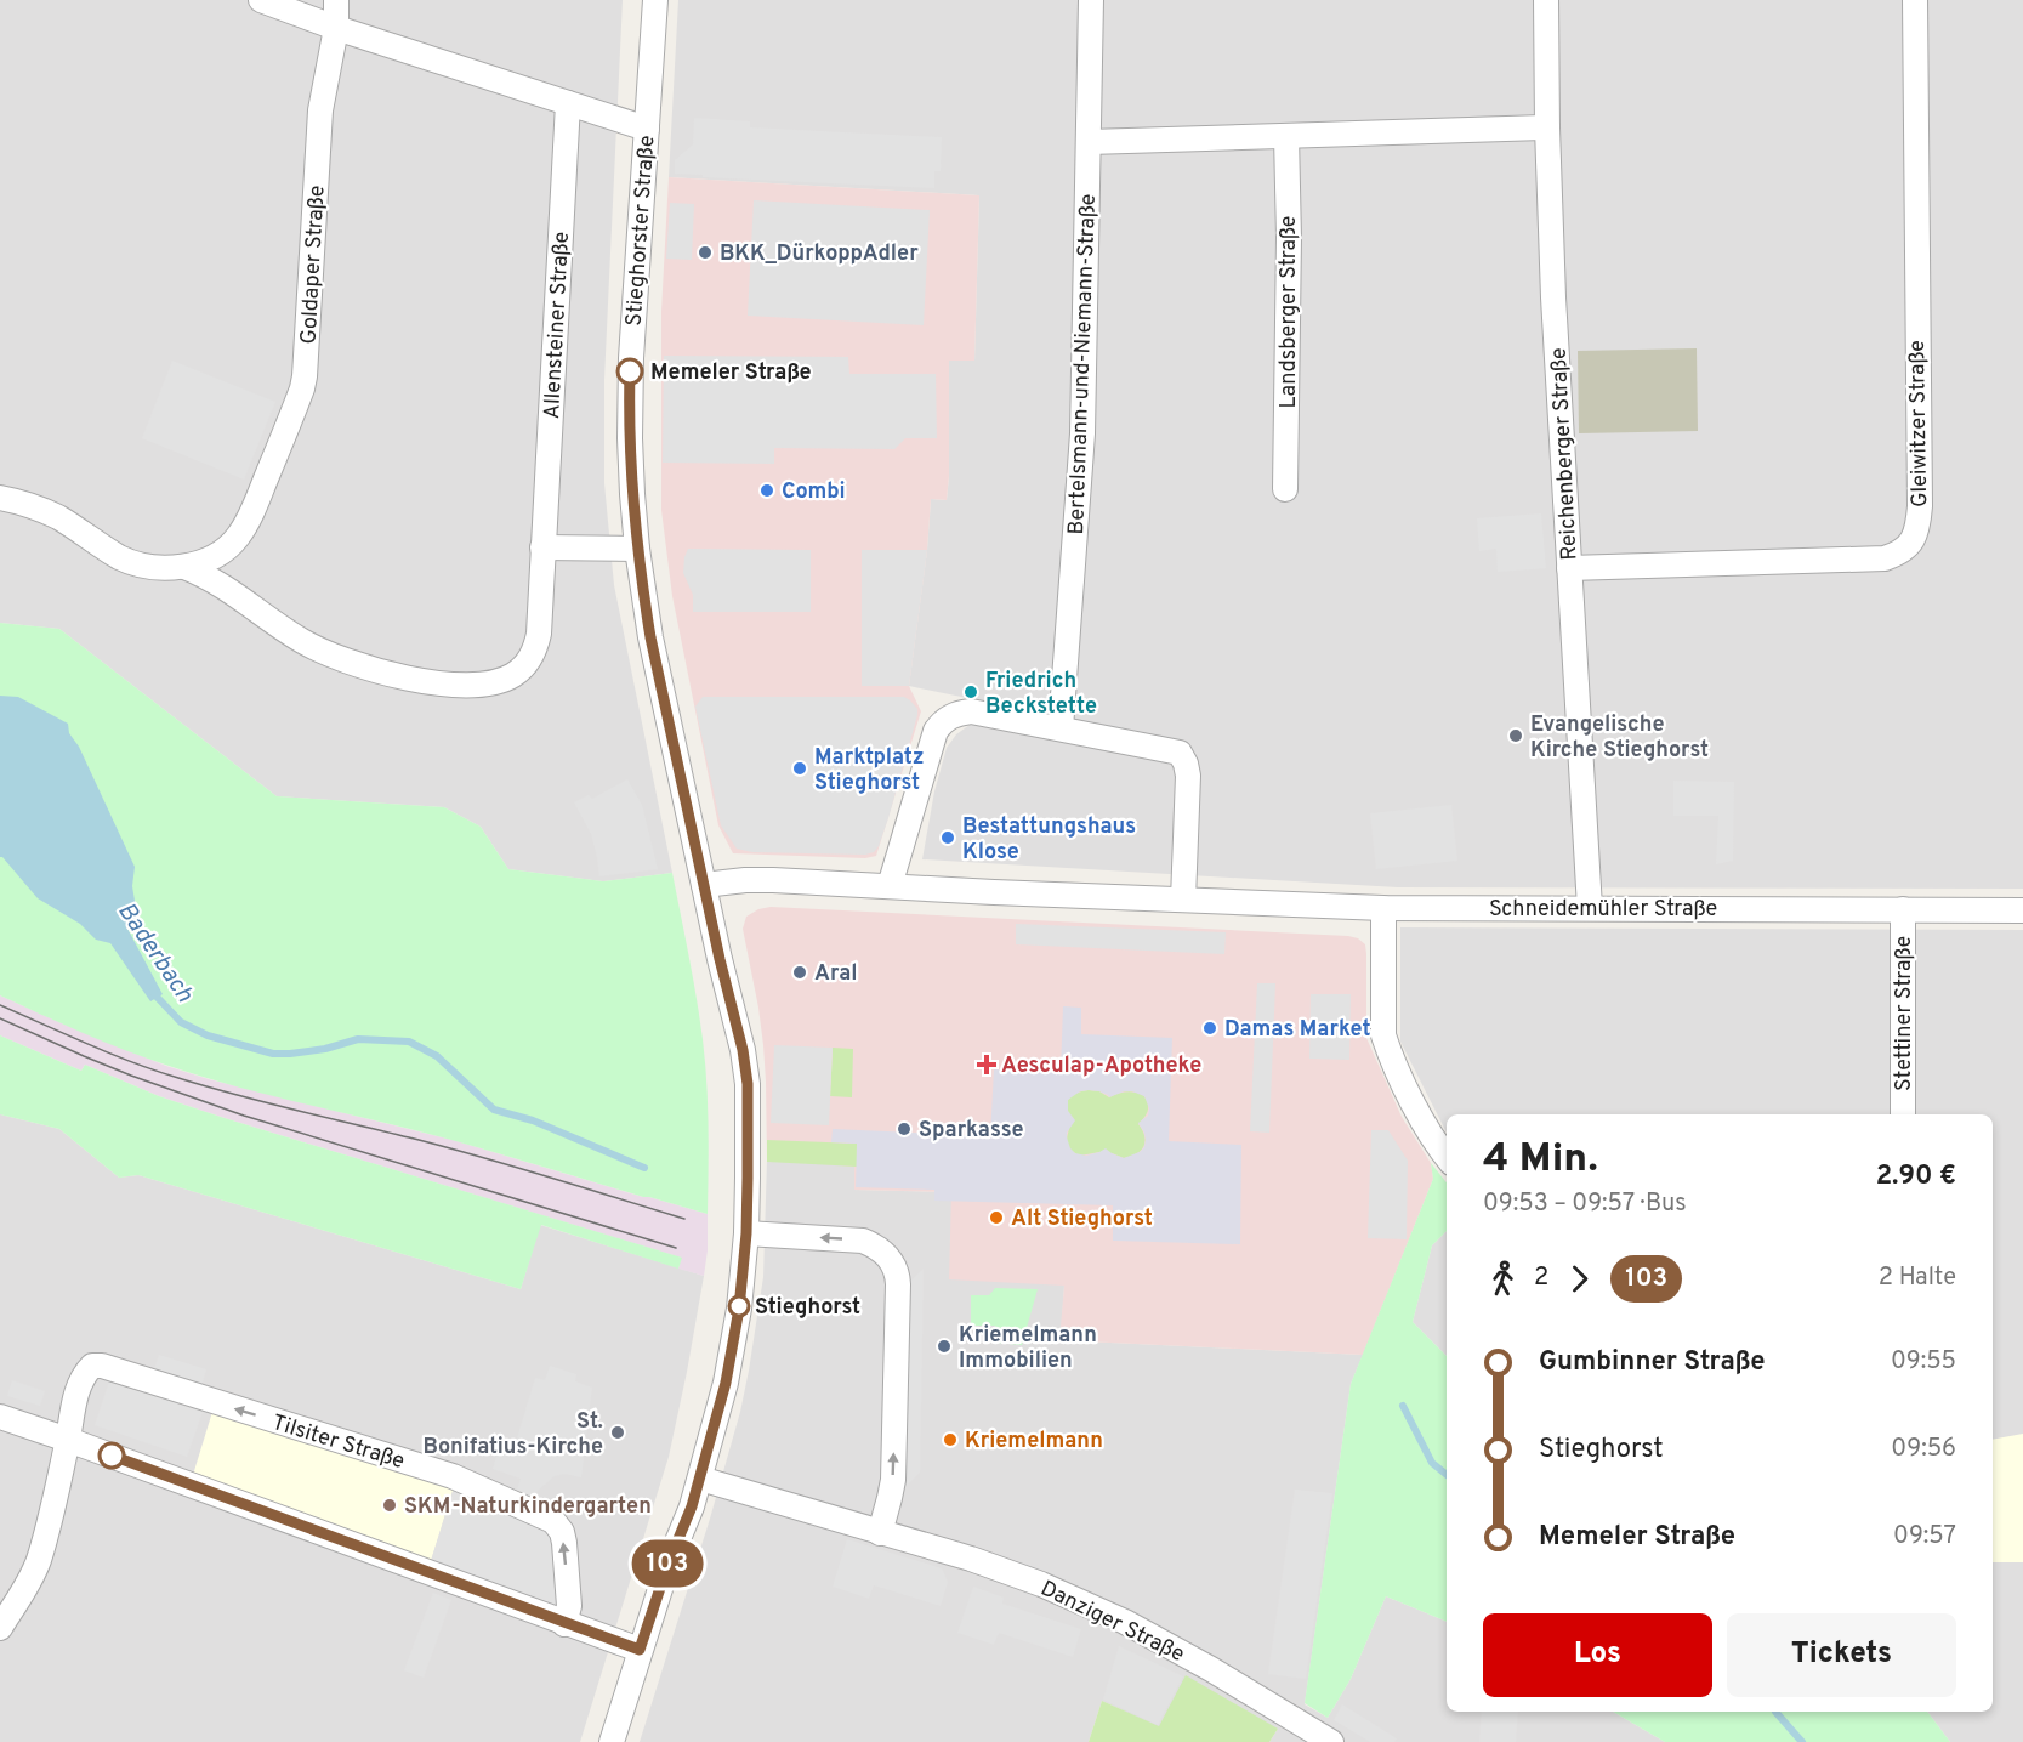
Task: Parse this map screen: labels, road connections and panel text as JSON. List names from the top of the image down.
{
  "streets": {
    "street": [
      "Stieghorster Straße",
      "Goldaper Straße",
      "Landsberger Straße",
      "Allensteiner Straße",
      "Bertelsmann-und-Niemann-Straße",
      "Gleiwitzer Straße",
      "Reichenberger Straße",
      "Schneidemühler Straße",
      "Stettiner Straße",
      "Tilsiter Straße",
      "Danziger Straße"
    ]
  },
  "crossings": [
    ["Stieghorster Straße", "Schneidemühler Straße"],
    ["Stieghorster Straße", "Danziger Straße"],
    ["Goldaper Straße", "Allensteiner Straße"],
    ["Gleiwitzer Straße", "Reichenberger Straße"],
    ["Reichenberger Straße", "Schneidemühler Straße"],
    ["Schneidemühler Straße", "Stettiner Straße"]
  ],
  "water": ["Baderbach"],
  "places": {
    "other": [
      "BKK_DürkoppAdler",
      "Memeler Straße",
      "Combi",
      "Friedrich Beckstette",
      "Evangelische Kirche Stieghorst",
      "Marktplatz Stieghorst",
      "Bestattungshaus Klose",
      "Aral",
      "Damas Market",
      "Sparkasse",
      "Alt Stieghorst",
      "Stieghorst",
      "Kriemelmann Immobilien",
      "St. Bonifatius-Kirche",
      "Kriemelmann",
      "SKM-Naturkindergarten"
    ],
    "health": ["Aesculap-Apotheke"]
  },
  "lines": ["bus line 103"],
  "page": {
    "on_map": "103",
    "heading": ["4 Min.", "09:53 – 09:57 · Bus", "2.90 €"],
    "legs": ["2", "103", "2 Halte"],
    "list": [
      {
        "name": "Gumbinner Straße",
        "value": "09:55"
      },
      {
        "name": "Stieghorst",
        "value": "09:56"
      },
      {
        "name": "Memeler Straße",
        "value": "09:57"
      }
    ],
    "buttons": ["Los", "Tickets"]
  }
}
